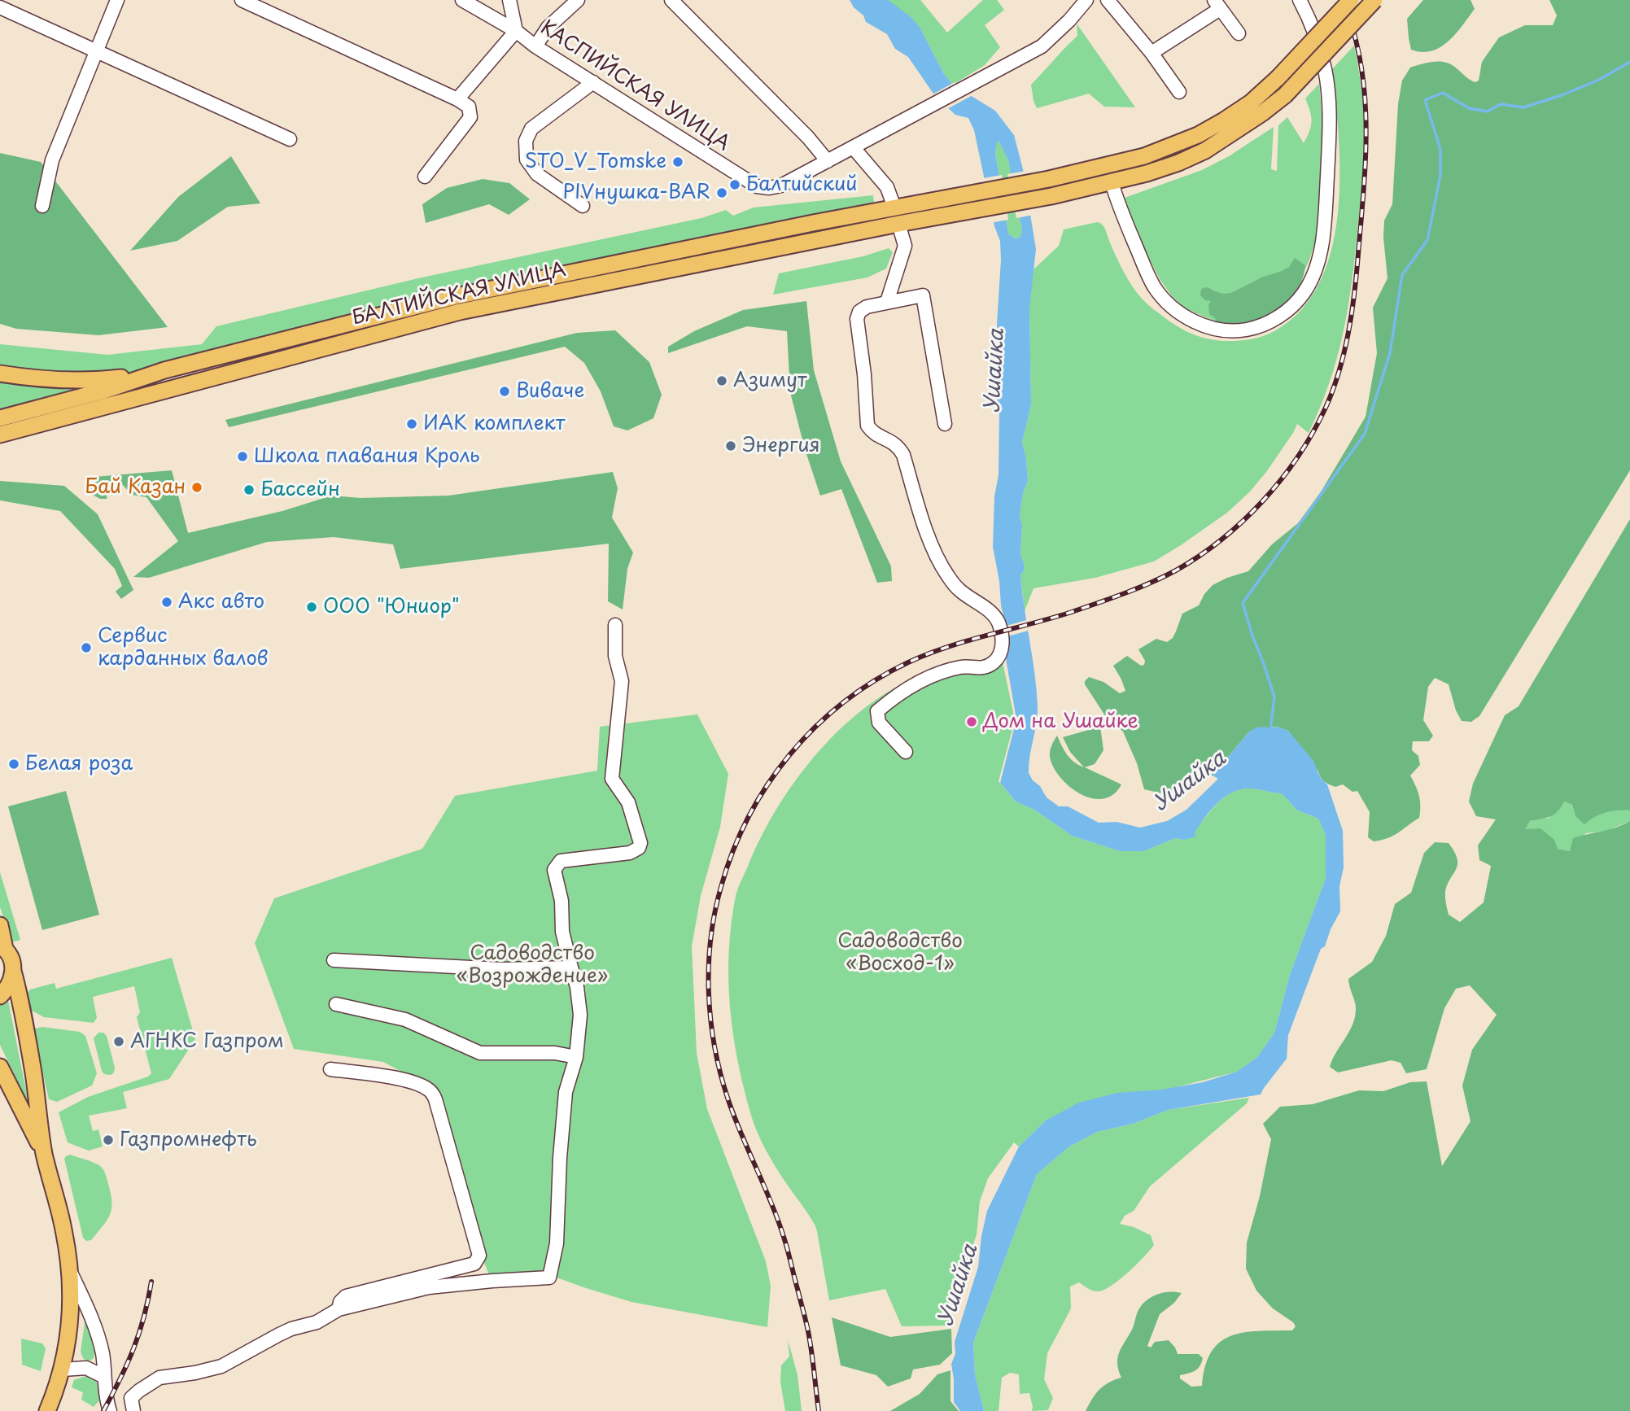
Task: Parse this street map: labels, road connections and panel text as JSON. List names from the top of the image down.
{
  "streets": {
    "main road": ["БАЛТИЙСКАЯ УЛИЦА"],
    "street": ["КАСПИЙСКАЯ УЛИЦА"]
  },
  "water": ["Ушайка"],
  "parks": ["Садоводство «Восход-1»", "Садоводство «Возрождение»"],
  "places": [
    "STO_V_Tomske",
    "Балтийский",
    "PIVнушка-BAR",
    "Азимут",
    "Виваче",
    "ИАК комплект",
    "Энергия",
    "Школа плавания Кроль",
    "Бай Казан",
    "Бассейн",
    "Акс авто",
    "ООО \"Юниор\"",
    "Сервис карданных валов",
    "Дом на Ушайке",
    "Белая роза",
    "АГНКС Газпром",
    "Газпромнефть"
  ]
}
